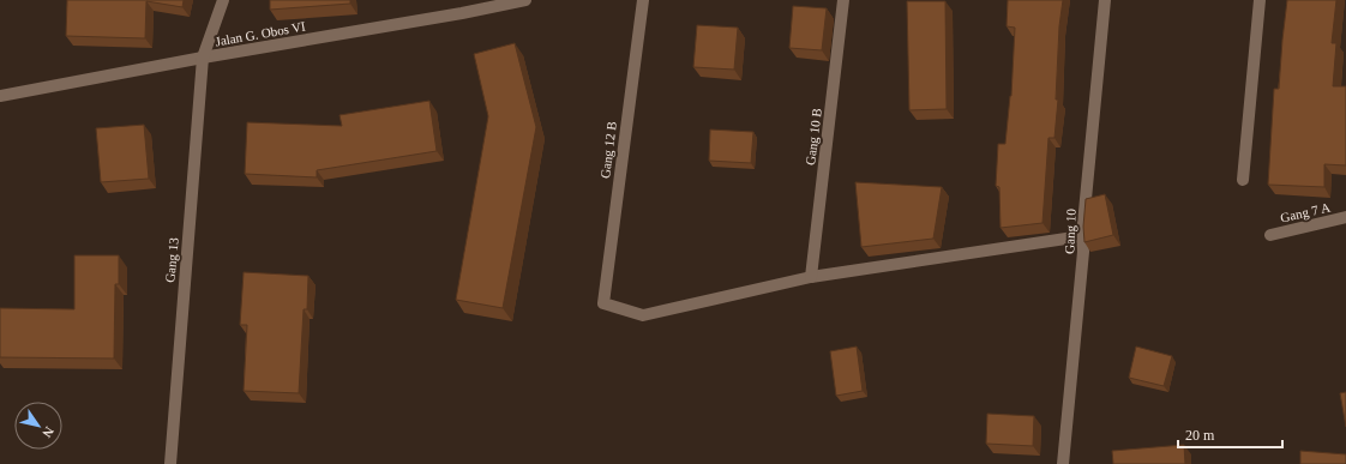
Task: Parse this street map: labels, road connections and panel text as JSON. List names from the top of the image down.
{
  "streets": {
    "street": [
      "Jalan G. Obos VI",
      "Gang 10 B",
      "Gang 12 B",
      "Gang 7 A",
      "Gang 10",
      "Gang 13"
    ]
  },
  "crossings": [
    ["Jalan G. Obos VI", "Gang 13"],
    ["Gang 10 B", "Gang 12 B"]
  ],
  "scale_bar": "20 m",
  "north": "bottom right"
}
